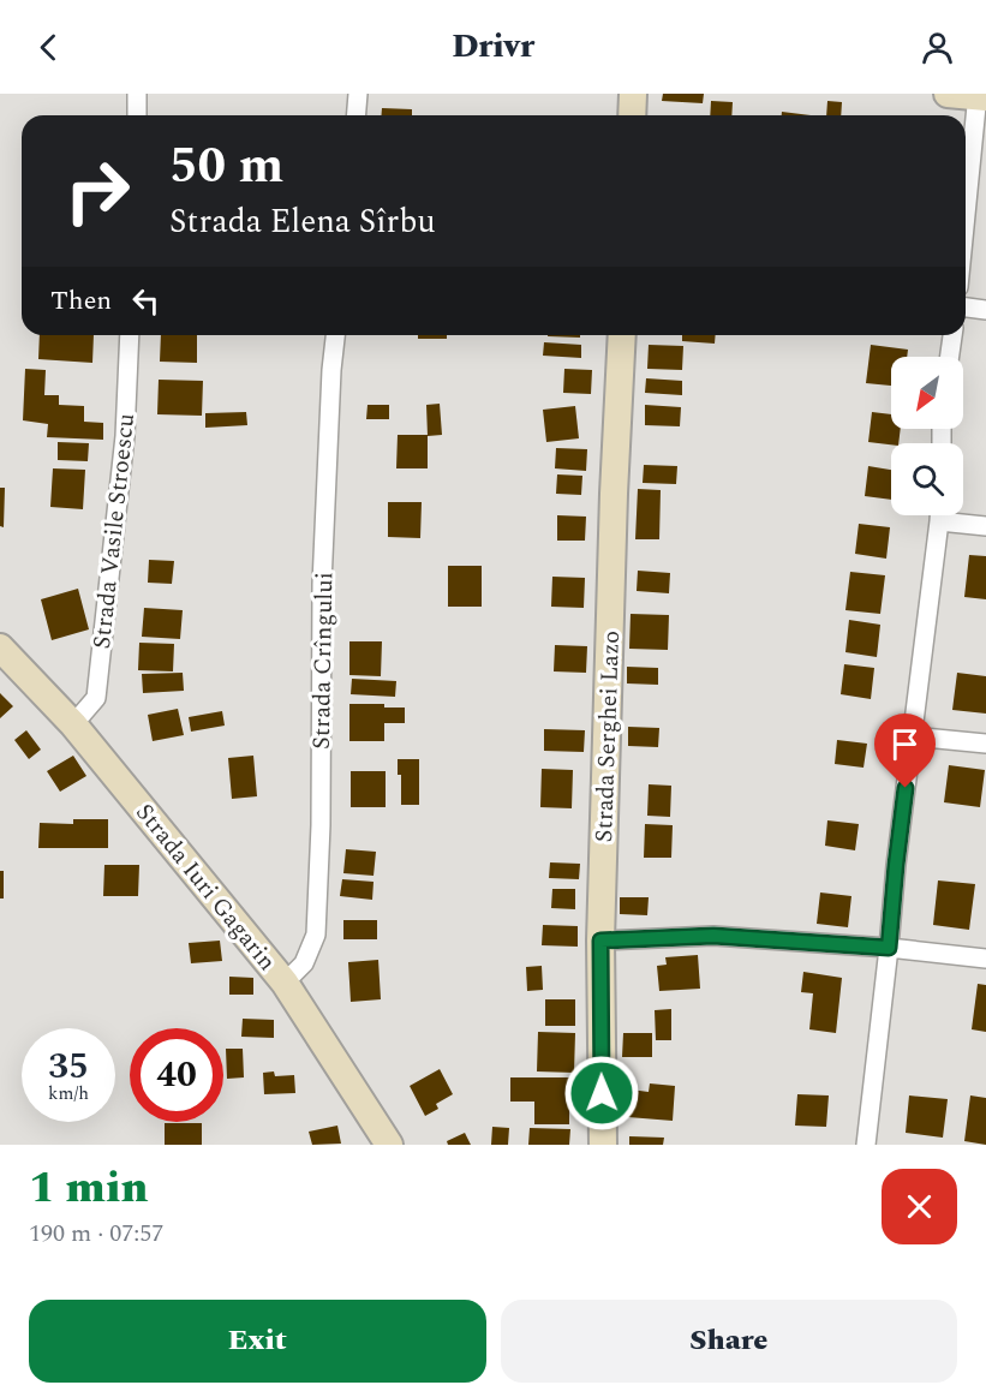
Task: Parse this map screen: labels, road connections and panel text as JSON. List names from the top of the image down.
{
  "streets": {
    "street": [
      "Strada Vasile Stroescu",
      "Strada Crîngului",
      "Strada Serghei Lazo",
      "Strada Iuri Gagarin"
    ]
  },
  "crossings": [
    ["Strada Vasile Stroescu", "Strada Iuri Gagarin"],
    ["Strada Crîngului", "Strada Iuri Gagarin"]
  ],
  "north": "bottom left",
  "page": {
    "header": "Drivr",
    "turn": ["50 m", "Strada Elena Sîrbu"],
    "then": "Then",
    "speed": "35 km/h",
    "limit": "40",
    "heading": ["1 min", "190 m · 07:57"],
    "buttons": ["Exit", "Share"]
  }
}
